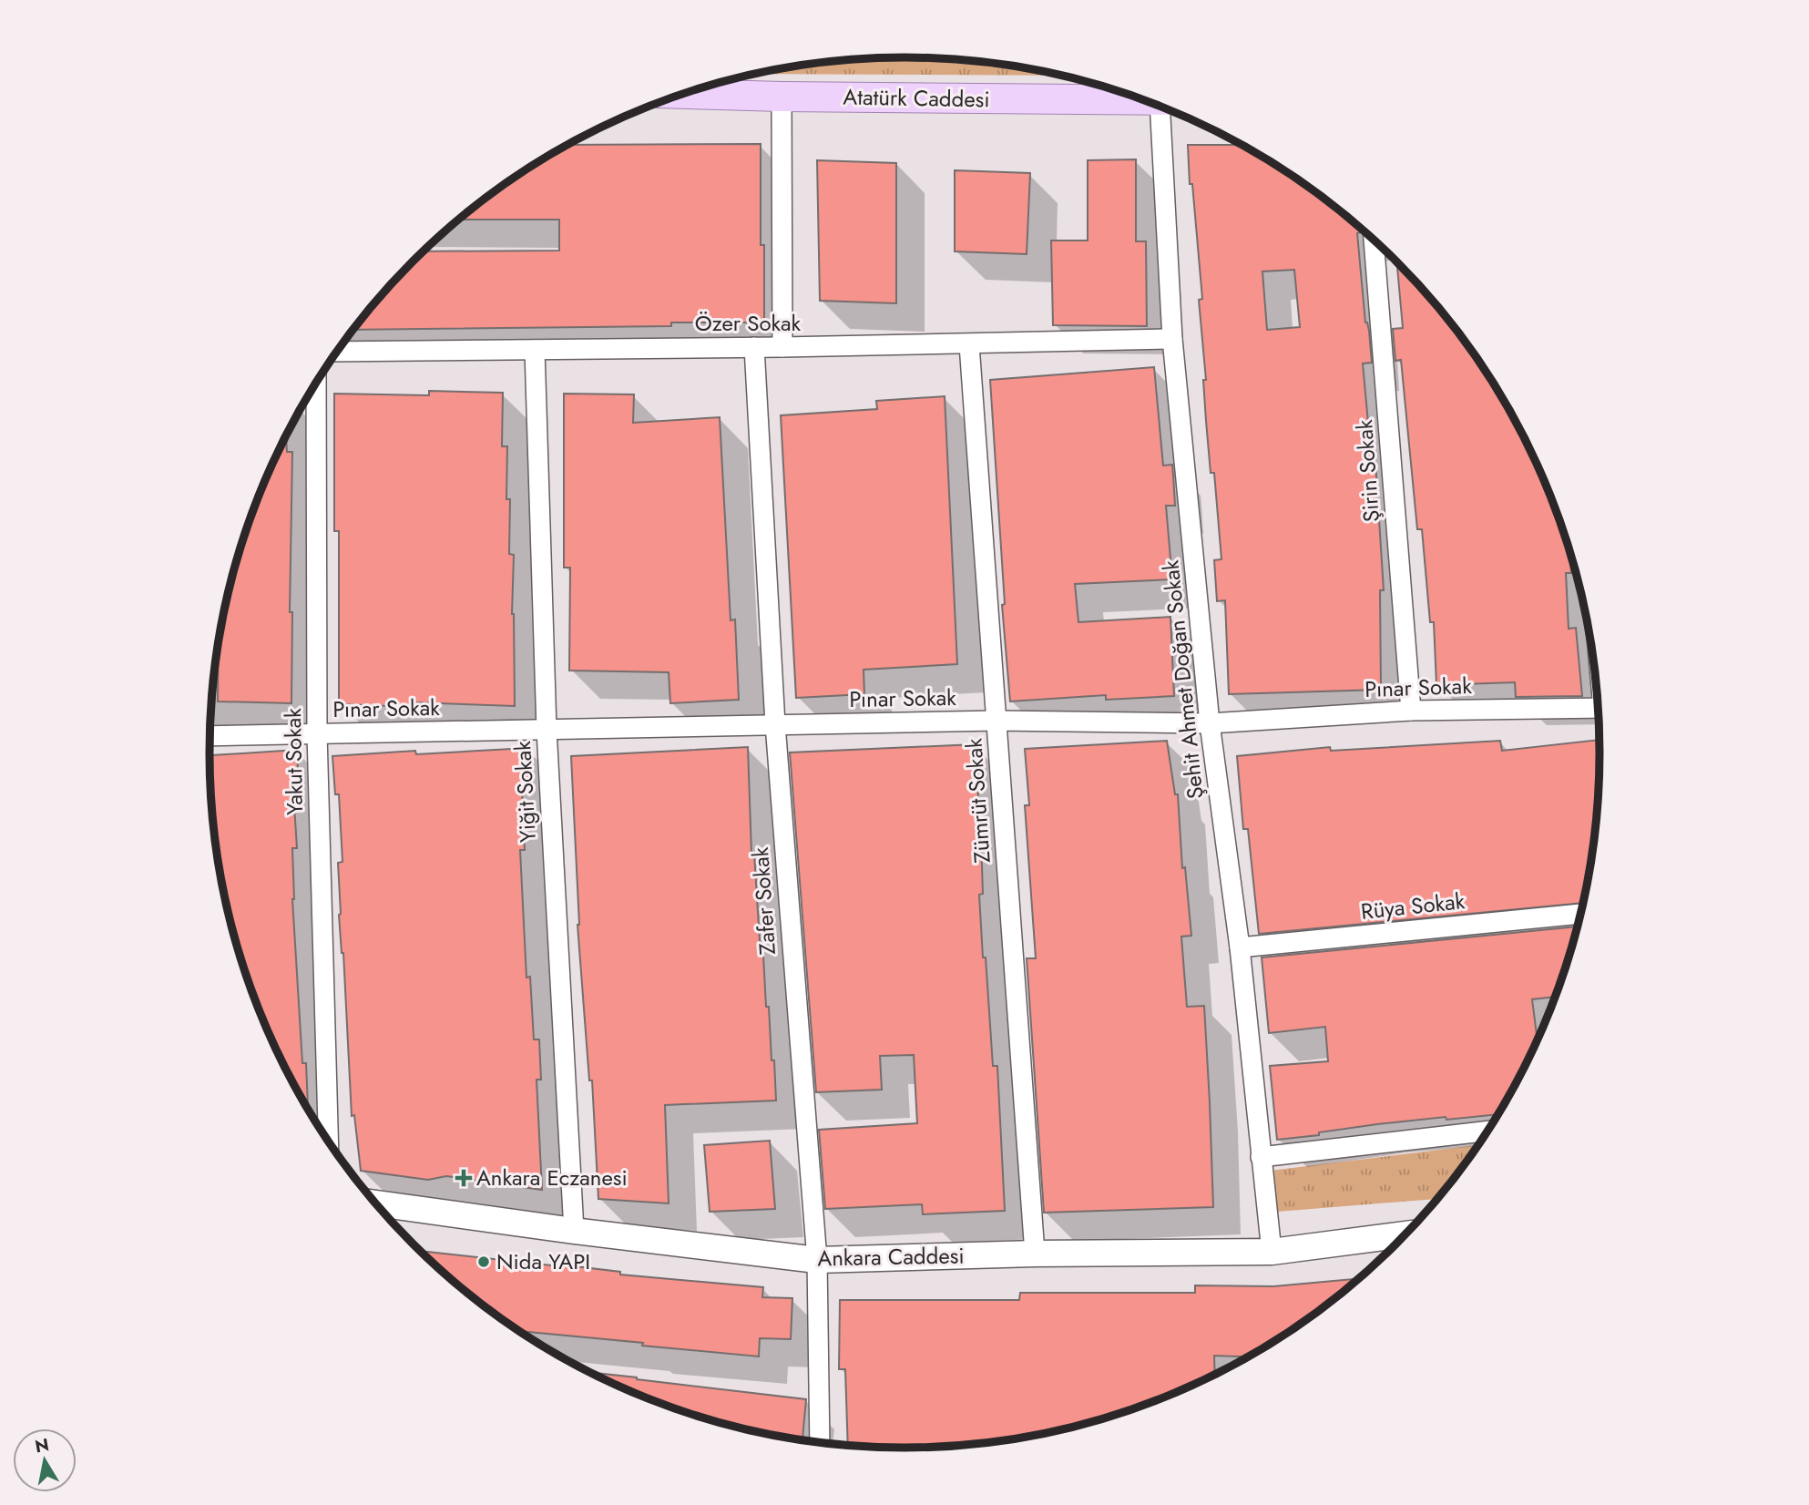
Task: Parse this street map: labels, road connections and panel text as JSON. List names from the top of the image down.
{
  "streets": {
    "main road": ["Atatürk Caddesi", "Ankara Caddesi"],
    "street": [
      "Özer Sokak",
      "Şirin Sokak",
      "Şehit Ahmet Doğan Sokak",
      "Pınar Sokak",
      "Yakut Sokak",
      "Yiğit Sokak",
      "Zümrüt Sokak",
      "Zafer Sokak",
      "Rüya Sokak"
    ]
  },
  "crossings": [
    ["Özer Sokak", "Şehit Ahmet Doğan Sokak"],
    ["Özer Sokak", "Yiğit Sokak"],
    ["Özer Sokak", "Zümrüt Sokak"],
    ["Özer Sokak", "Zafer Sokak"],
    ["Şirin Sokak", "Pınar Sokak"],
    ["Şehit Ahmet Doğan Sokak", "Pınar Sokak"],
    ["Şehit Ahmet Doğan Sokak", "Rüya Sokak"],
    ["Şehit Ahmet Doğan Sokak", "Ankara Caddesi"],
    ["Pınar Sokak", "Yakut Sokak"],
    ["Pınar Sokak", "Yiğit Sokak"],
    ["Pınar Sokak", "Zümrüt Sokak"],
    ["Pınar Sokak", "Zafer Sokak"],
    ["Yiğit Sokak", "Ankara Caddesi"],
    ["Zümrüt Sokak", "Ankara Caddesi"],
    ["Zafer Sokak", "Ankara Caddesi"]
  ],
  "places": {
    "health": ["Ankara Eczanesi"],
    "other": ["Nida YAPI"]
  },
  "north": "top"
}
